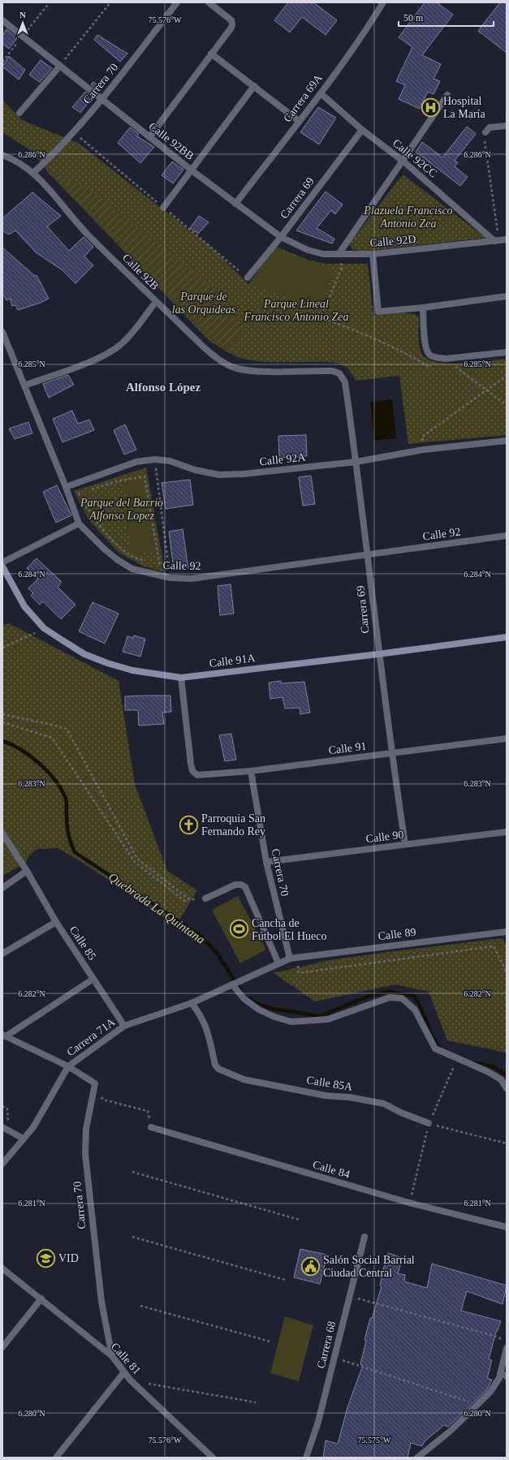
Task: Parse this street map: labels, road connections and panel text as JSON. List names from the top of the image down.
{
  "streets": {
    "street": [
      "Carrera 70",
      "Carrera 69A",
      "Calle 92BB",
      "Calle 92CC",
      "Carrera 69",
      "Calle 92D",
      "Calle 92B",
      "Calle 92A",
      "Calle 92",
      "Calle 91A",
      "Calle 91",
      "Calle 90",
      "Calle 89",
      "Calle 85",
      "Carrera 71A",
      "Calle 85A",
      "Calle 84",
      "Carrera 68",
      "Calle 81"
    ]
  },
  "crossings": [
    ["Carrera 70", "Calle 92BB"],
    ["Carrera 70", "Calle 92B"],
    ["Carrera 70", "Calle 91"],
    ["Carrera 70", "Calle 90"],
    ["Carrera 70", "Calle 89"],
    ["Carrera 70", "Carrera 71A"],
    ["Carrera 70", "Calle 81"],
    ["Carrera 69A", "Calle 92BB"],
    ["Carrera 69A", "Calle 92CC"],
    ["Calle 92BB", "Carrera 69"],
    ["Calle 92BB", "Calle 92D"],
    ["Calle 92CC", "Carrera 69"],
    ["Calle 92CC", "Calle 92D"],
    ["Carrera 69", "Calle 92B"],
    ["Carrera 69", "Calle 92A"],
    ["Carrera 69", "Calle 92"],
    ["Carrera 69", "Calle 91A"],
    ["Carrera 69", "Calle 91"],
    ["Carrera 69", "Calle 90"],
    ["Calle 92A", "Calle 92"],
    ["Calle 91A", "Calle 91"],
    ["Calle 89", "Carrera 71A"],
    ["Calle 85", "Carrera 71A"],
    ["Carrera 71A", "Calle 85A"]
  ],
  "districts": ["Alfonso López"],
  "water": ["Quebrada La Quintana"],
  "parks": [
    "Plazuela Francisco Antonio Zea",
    "Parque de las Orquideas",
    "Parque Lineal Francisco Antonio Zea",
    "Parque del Barrio Alfonso Lopez"
  ],
  "places": {
    "hospital": ["Hospital La María"],
    "church": ["Parroquia San Fernando Rey"],
    "sports": ["Cancha de Fútbol El Hueco"],
    "school or university": ["VID"],
    "public building": ["Salón Social Barrial Ciudad Central"]
  },
  "scale_bar": "50 m",
  "north": "top",
  "coordinates": [
    "75.576°W",
    "6.286°N",
    "6.285°N",
    "6.284°N",
    "6.283°N",
    "6.282°N",
    "6.281°N",
    "6.280°N",
    "75.575°W"
  ]
}
